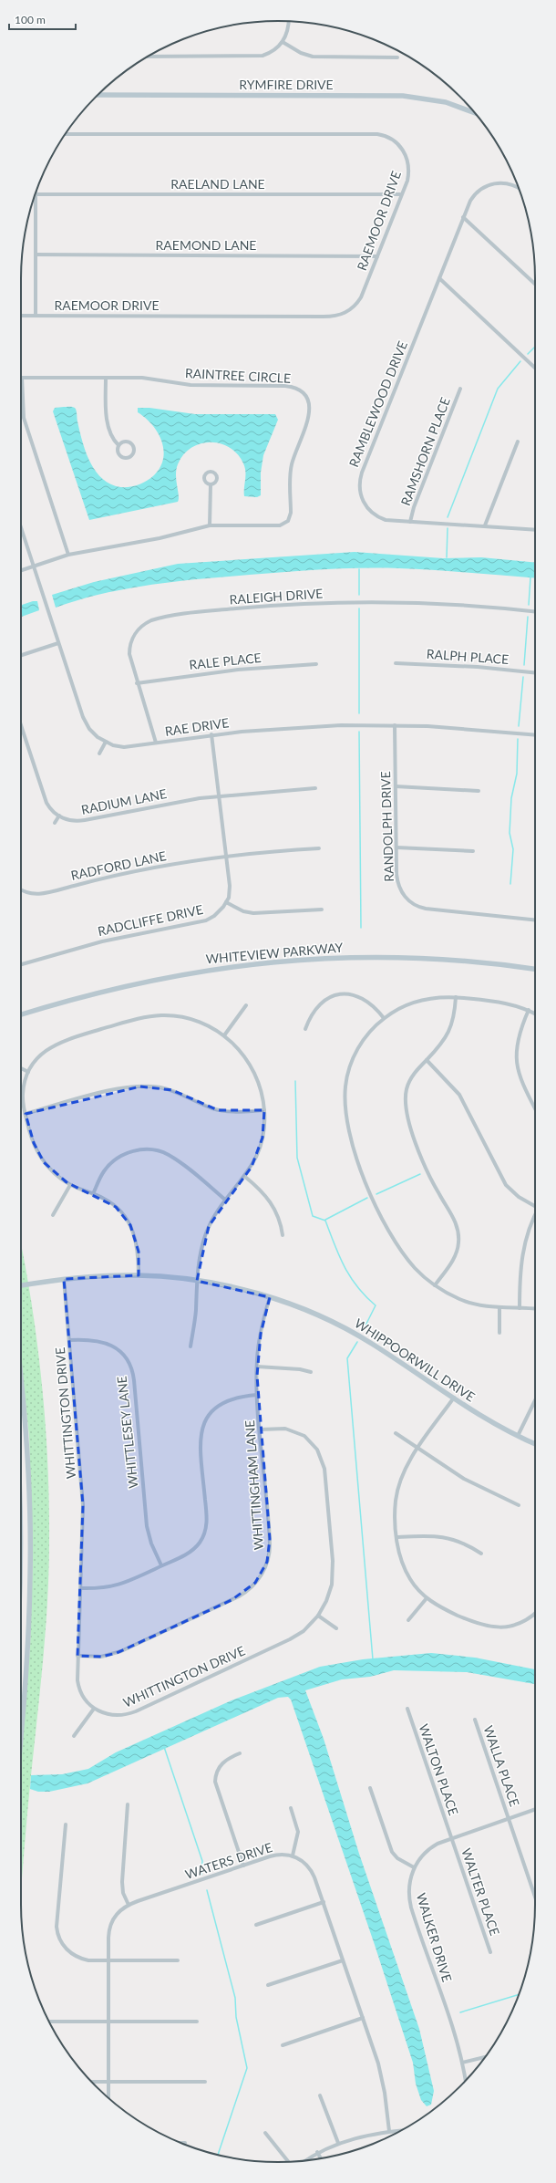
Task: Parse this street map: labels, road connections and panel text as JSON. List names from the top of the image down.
{
  "streets": {
    "street": [
      "RYMFIRE DRIVE",
      "RAELAND LANE",
      "RAEMOOR DRIVE",
      "RAEMOND LANE",
      "RAINTREE CIRCLE",
      "RAMBLEWOOD DRIVE",
      "RAMSHORN PLACE",
      "RALEIGH DRIVE",
      "RALPH PLACE",
      "RALE PLACE",
      "RAE DRIVE",
      "RADIUM LANE",
      "RANDOLPH DRIVE",
      "RADFORD LANE",
      "RADCLIFFE DRIVE",
      "WHITEVIEW PARKWAY",
      "WHIPPOORWILL DRIVE",
      "WHITTINGTON DRIVE",
      "WHITTLESEY LANE",
      "WHITTINGHAM LANE",
      "WALLA PLACE",
      "WALTON PLACE",
      "WATERS DRIVE",
      "WALTER PLACE",
      "WALKER DRIVE"
    ]
  },
  "crossings": [
    ["RAELAND LANE", "RAEMOOR DRIVE"],
    ["RAEMOOR DRIVE", "RAEMOND LANE"],
    ["RAINTREE CIRCLE", "RAE DRIVE"],
    ["RAMBLEWOOD DRIVE", "RAMSHORN PLACE"],
    ["RALEIGH DRIVE", "RALE PLACE"],
    ["RALEIGH DRIVE", "RAE DRIVE"],
    ["RAE DRIVE", "RANDOLPH DRIVE"],
    ["WHIPPOORWILL DRIVE", "WHITTINGTON DRIVE"],
    ["WHIPPOORWILL DRIVE", "WHITTINGHAM LANE"],
    ["WHITTINGTON DRIVE", "WHITTLESEY LANE"],
    ["WHITTINGTON DRIVE", "WHITTINGHAM LANE"],
    ["WALLA PLACE", "WALKER DRIVE"],
    ["WALTON PLACE", "WALTER PLACE"],
    ["WALTON PLACE", "WALKER DRIVE"],
    ["WALTER PLACE", "WALKER DRIVE"]
  ],
  "scale_bar": "100 m"
}
